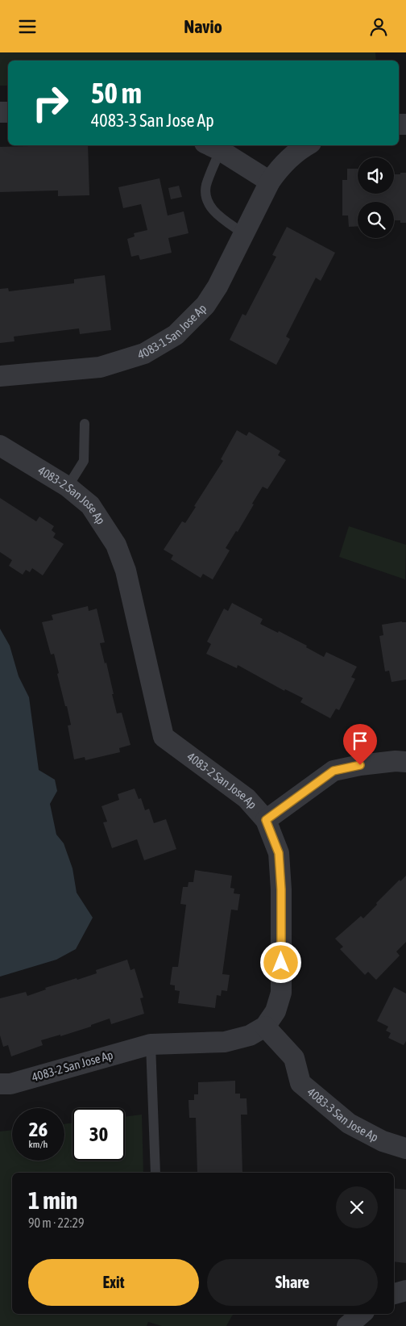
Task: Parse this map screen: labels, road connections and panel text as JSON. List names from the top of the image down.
{
  "streets": {
    "street": ["4083-1 San Jose Ap", "4083-2 San Jose Ap", "4083-3 San Jose Ap"]
  },
  "crossings": [
    ["4083-2 San Jose Ap", "4083-3 San Jose Ap"]
  ],
  "page": {
    "header": "Navio",
    "turn": ["50 m", "4083-3 San Jose Ap"],
    "speed": "26 km/h",
    "limit": "30",
    "heading": ["1 min", "90 m · 22:29"],
    "buttons": ["Exit", "Share"]
  }
}
